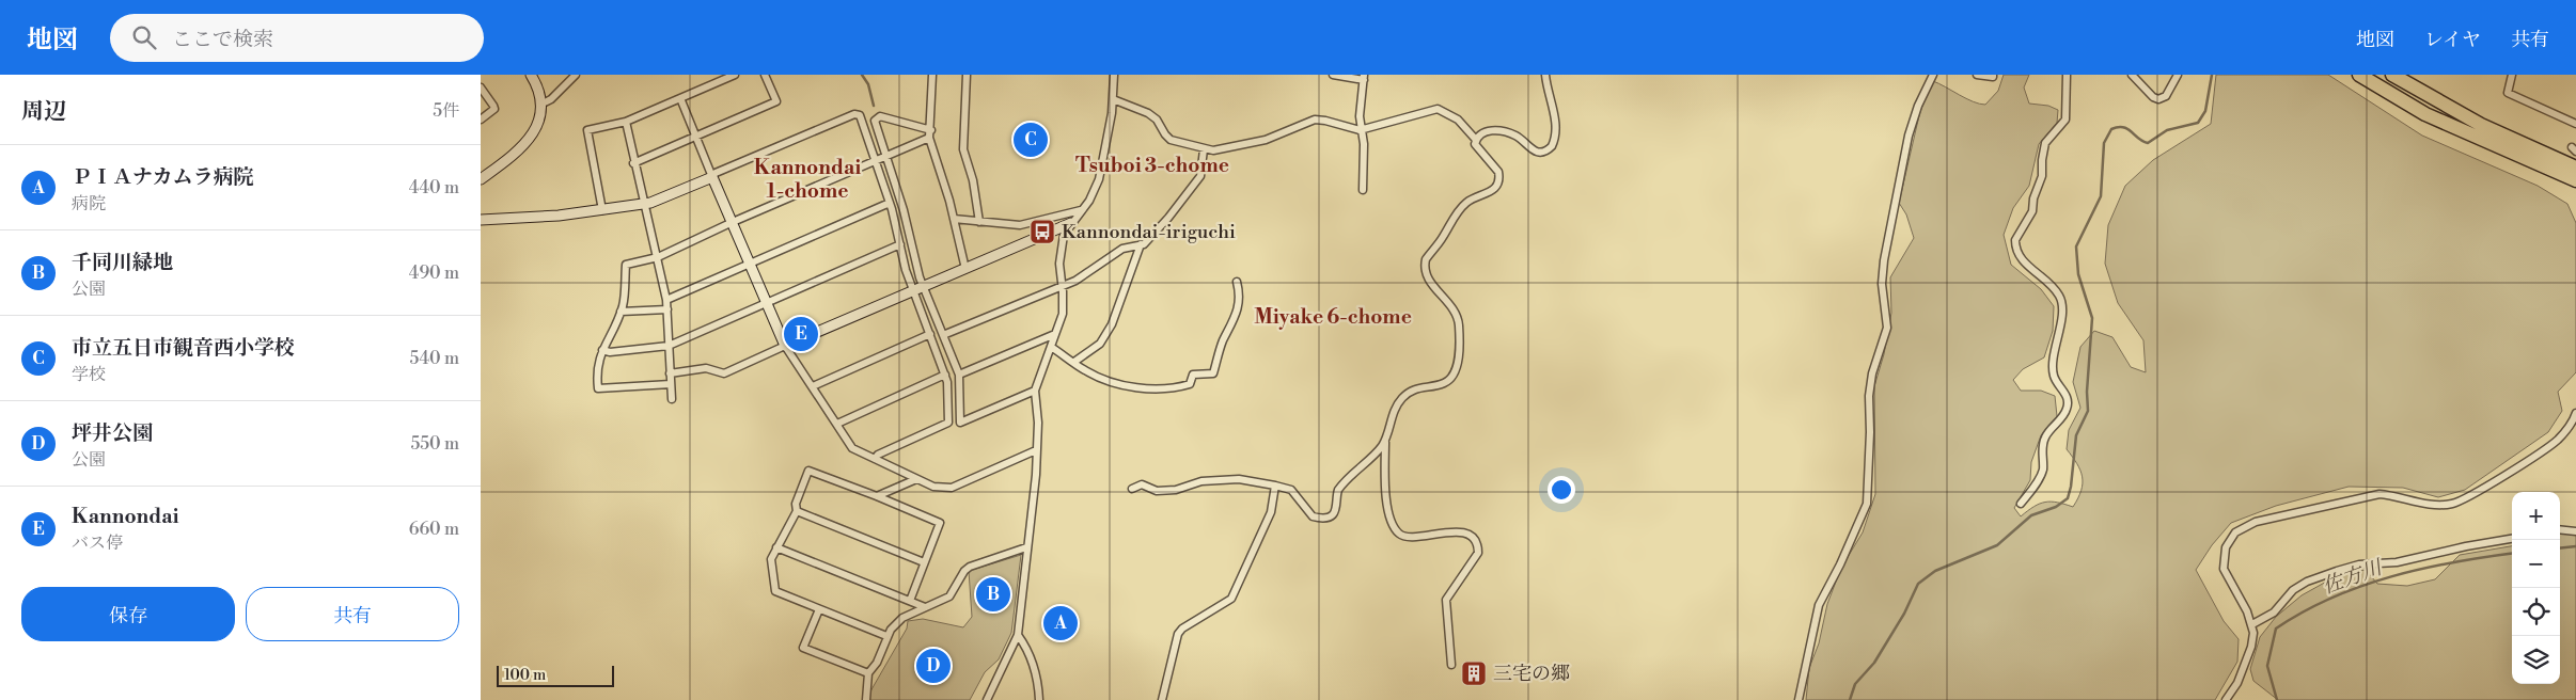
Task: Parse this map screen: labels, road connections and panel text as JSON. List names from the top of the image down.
{
  "districts": ["Tsuboi 3-chome", "Kannondai 1-chome", "Miyake 6-chome"],
  "water": ["佐方川"],
  "places": {
    "bus stop": ["Kannondai-iriguchi"],
    "building": ["三宅の郷"]
  },
  "scale_bar": "100 m",
  "page": {
    "header": "地図",
    "search": "ここで検索",
    "nav": ["地図", "レイヤ", "共有"],
    "heading": ["周辺", "5件"],
    "pins": [
      "C",
      "E",
      "B",
      "A",
      "D"
    ],
    "list": [
      {
        "mark": "A",
        "name": "ＰＩＡナカムラ病院",
        "note": "病院",
        "value": "440 m"
      },
      {
        "mark": "B",
        "name": "千同川緑地",
        "note": "公園",
        "value": "490 m"
      },
      {
        "mark": "C",
        "name": "市立五日市観音西小学校",
        "note": "学校",
        "value": "540 m"
      },
      {
        "mark": "D",
        "name": "坪井公園",
        "note": "公園",
        "value": "550 m"
      },
      {
        "mark": "E",
        "name": "Kannondai",
        "note": "バス停",
        "value": "660 m"
      }
    ],
    "map_buttons": ["+", "−"],
    "buttons": ["保存", "共有"],
    "scale": "100 m"
  }
}
